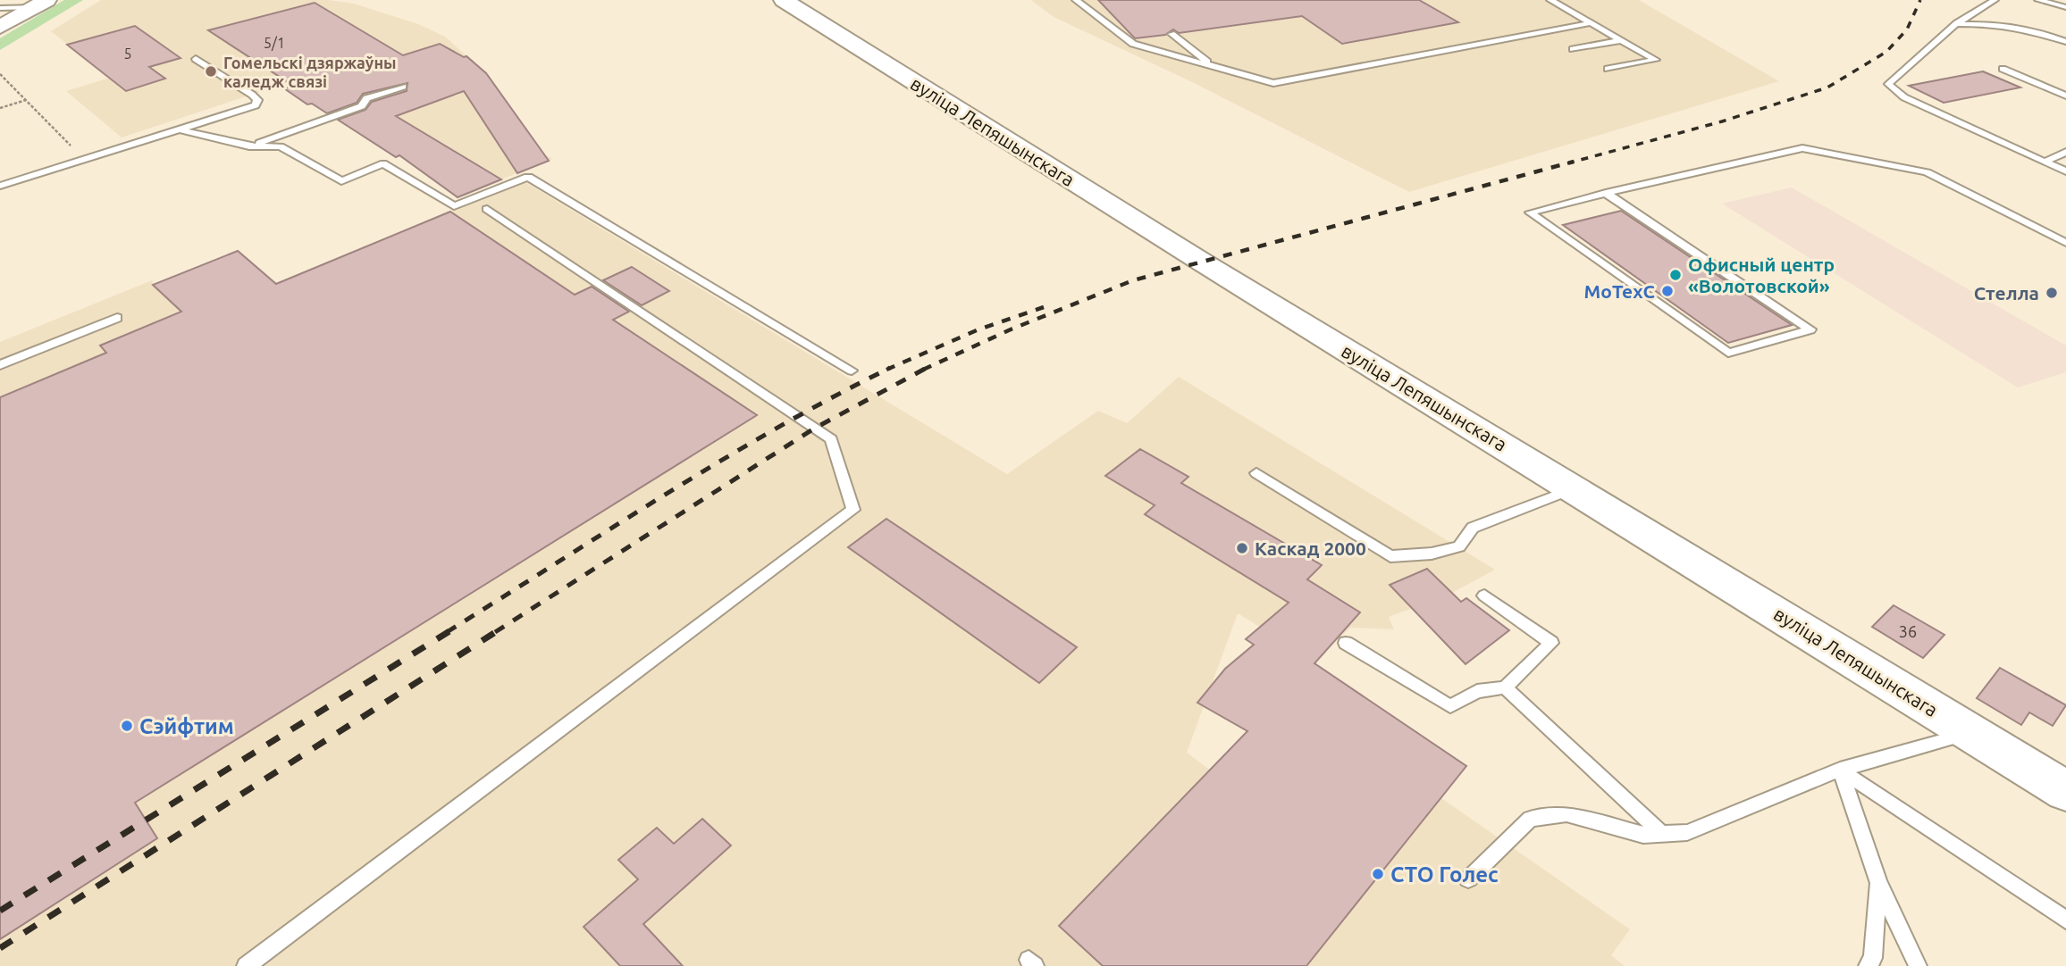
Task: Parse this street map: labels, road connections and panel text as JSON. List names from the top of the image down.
{
  "streets": {
    "main road": ["вуліца Лепяшынскага"]
  },
  "places": [
    "Гомельскі дзяржаўны каледж связі",
    "Офисный центр «Волотовской»",
    "MoTexC",
    "Стелла",
    "Каскад 2000",
    "Сэйфтим",
    "СТО Голес"
  ],
  "house_numbers": ["5/1", "5", "36"]
}
